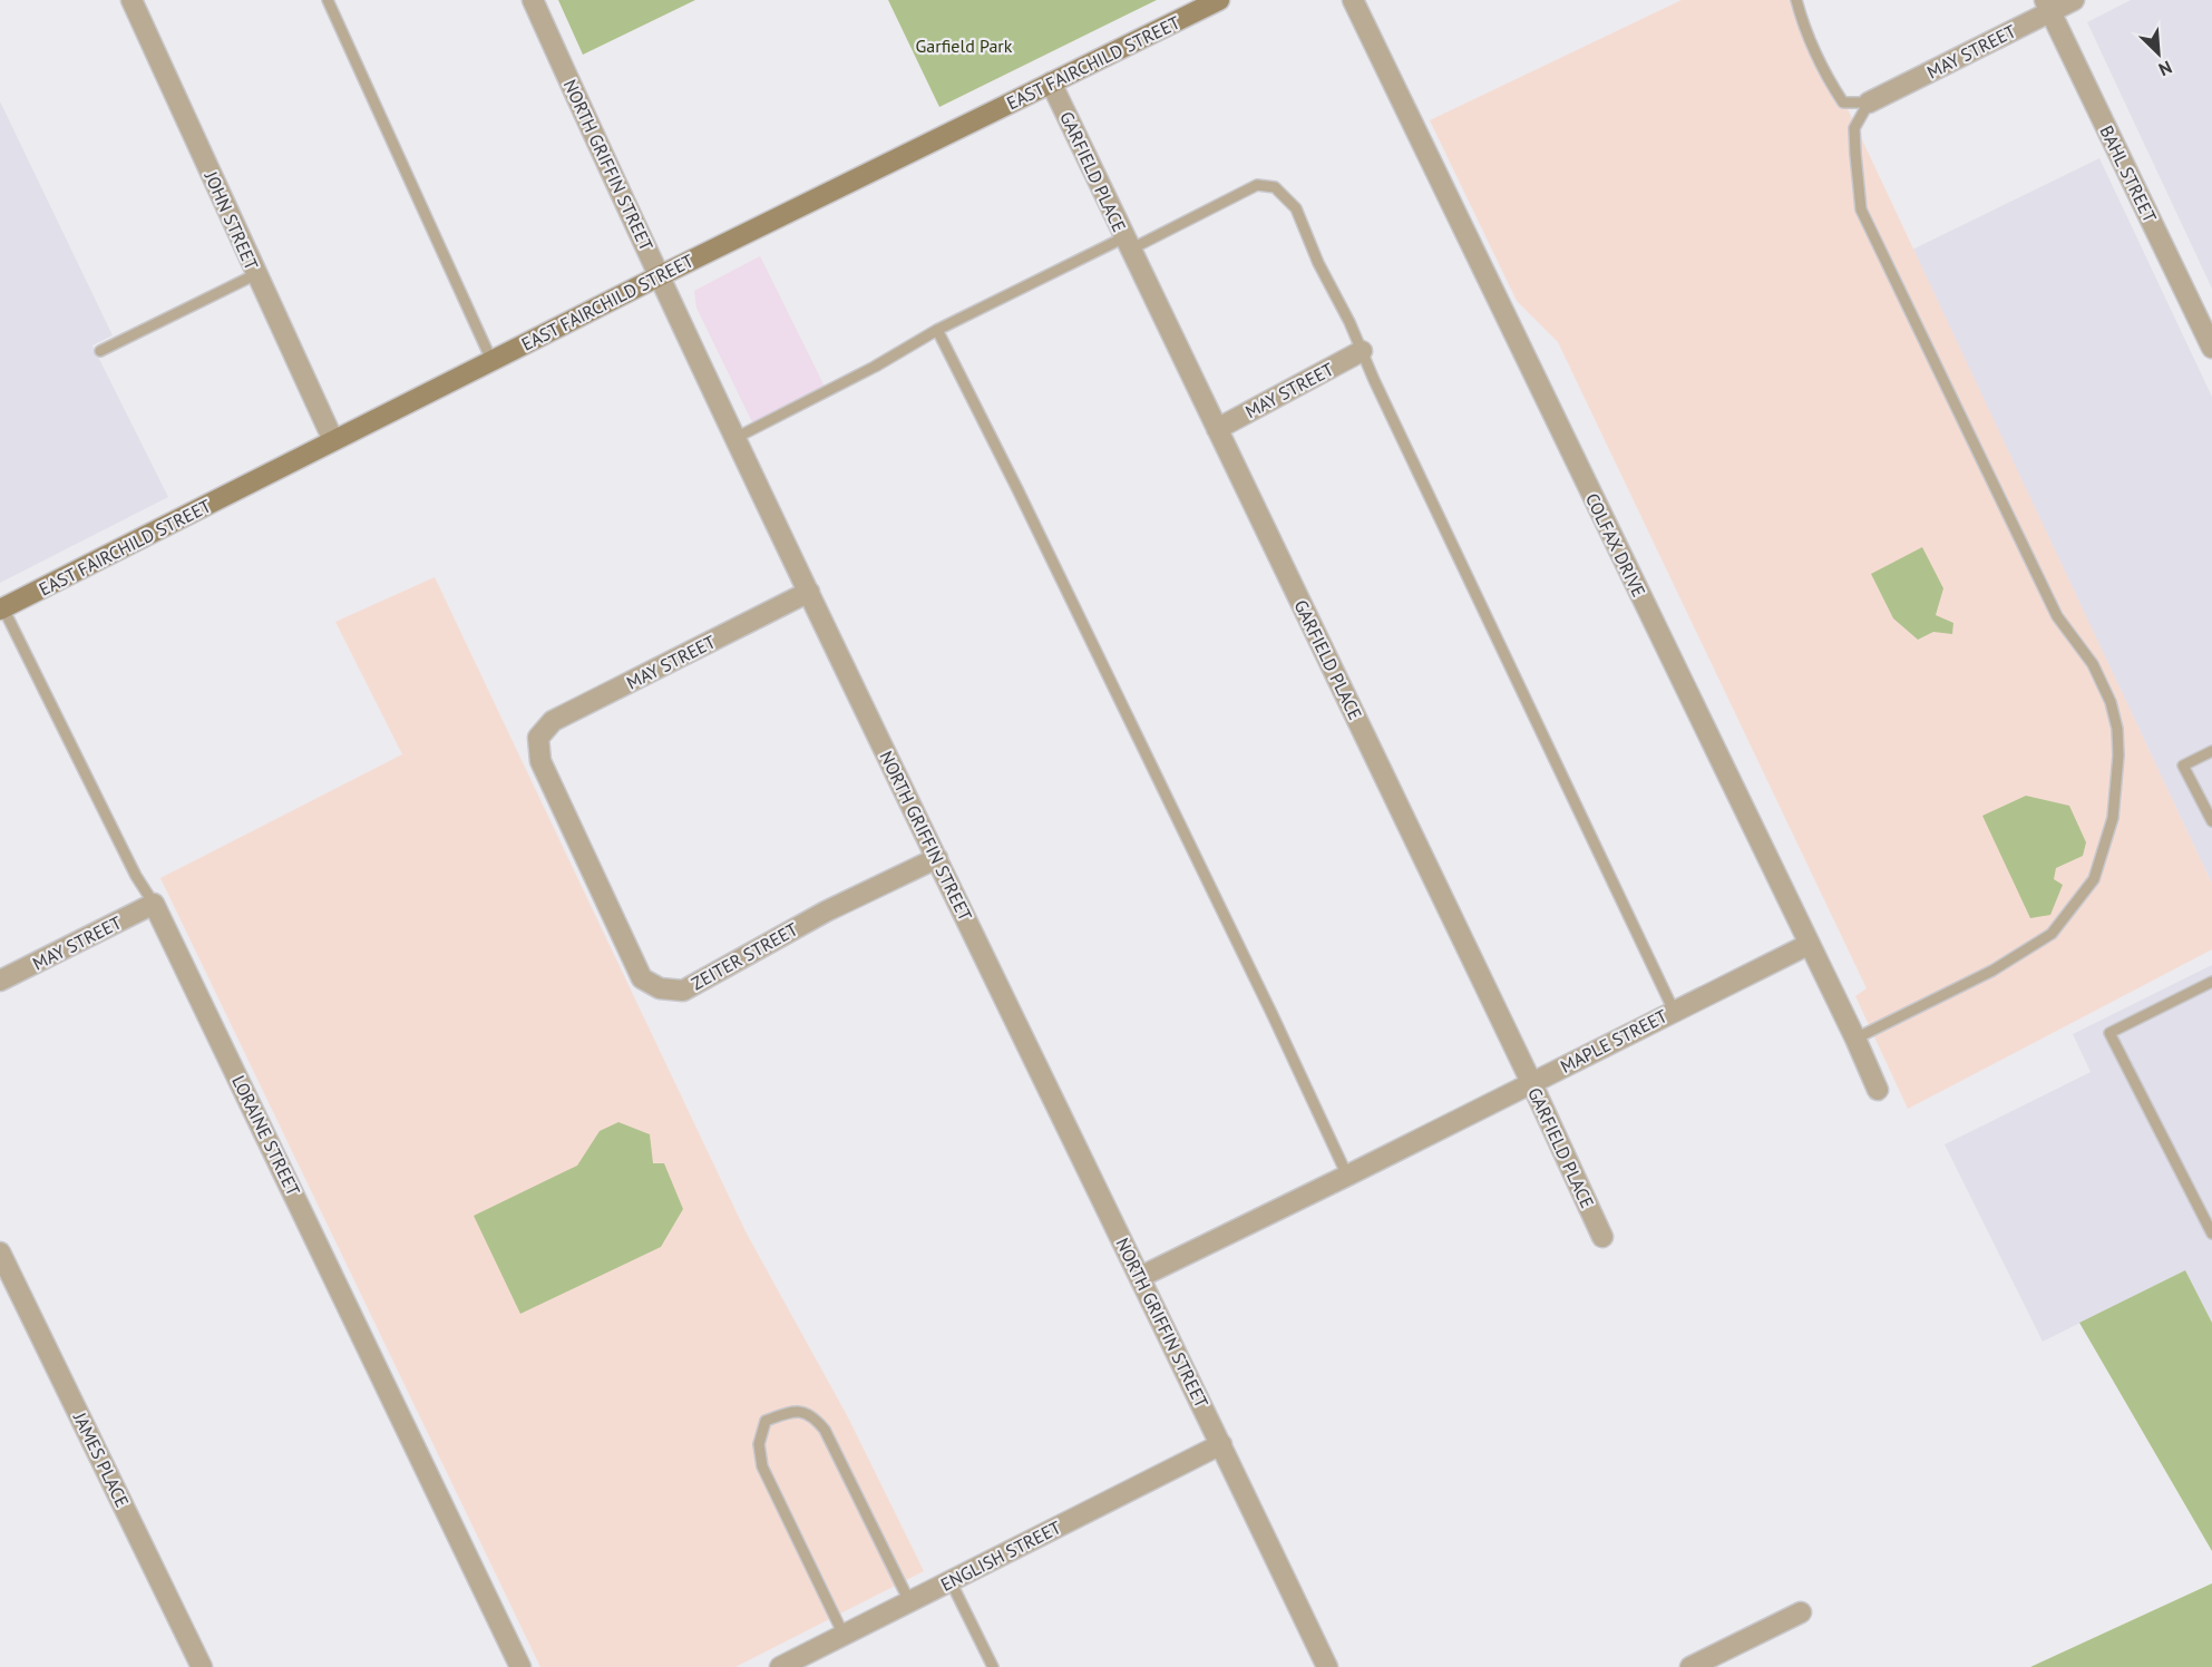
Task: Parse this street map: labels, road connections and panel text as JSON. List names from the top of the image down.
{
  "streets": {
    "street": [
      "MAY STREET",
      "EAST FAIRCHILD STREET",
      "NORTH GRIFFIN STREET",
      "GARFIELD PLACE",
      "BAHL STREET",
      "JOHN STREET",
      "COLFAX DRIVE",
      "ZEITER STREET",
      "MAPLE STREET",
      "LORAINE STREET",
      "JAMES PLACE",
      "ENGLISH STREET"
    ]
  },
  "crossings": [
    ["MAY STREET", "NORTH GRIFFIN STREET"],
    ["MAY STREET", "GARFIELD PLACE"],
    ["MAY STREET", "BAHL STREET"],
    ["MAY STREET", "ZEITER STREET"],
    ["MAY STREET", "LORAINE STREET"],
    ["EAST FAIRCHILD STREET", "NORTH GRIFFIN STREET"],
    ["EAST FAIRCHILD STREET", "GARFIELD PLACE"],
    ["EAST FAIRCHILD STREET", "JOHN STREET"],
    ["EAST FAIRCHILD STREET", "LORAINE STREET"],
    ["NORTH GRIFFIN STREET", "ZEITER STREET"],
    ["NORTH GRIFFIN STREET", "MAPLE STREET"],
    ["NORTH GRIFFIN STREET", "ENGLISH STREET"],
    ["GARFIELD PLACE", "MAPLE STREET"],
    ["COLFAX DRIVE", "MAPLE STREET"]
  ],
  "parks": ["Garfield Park"],
  "north": "bottom right"
}
